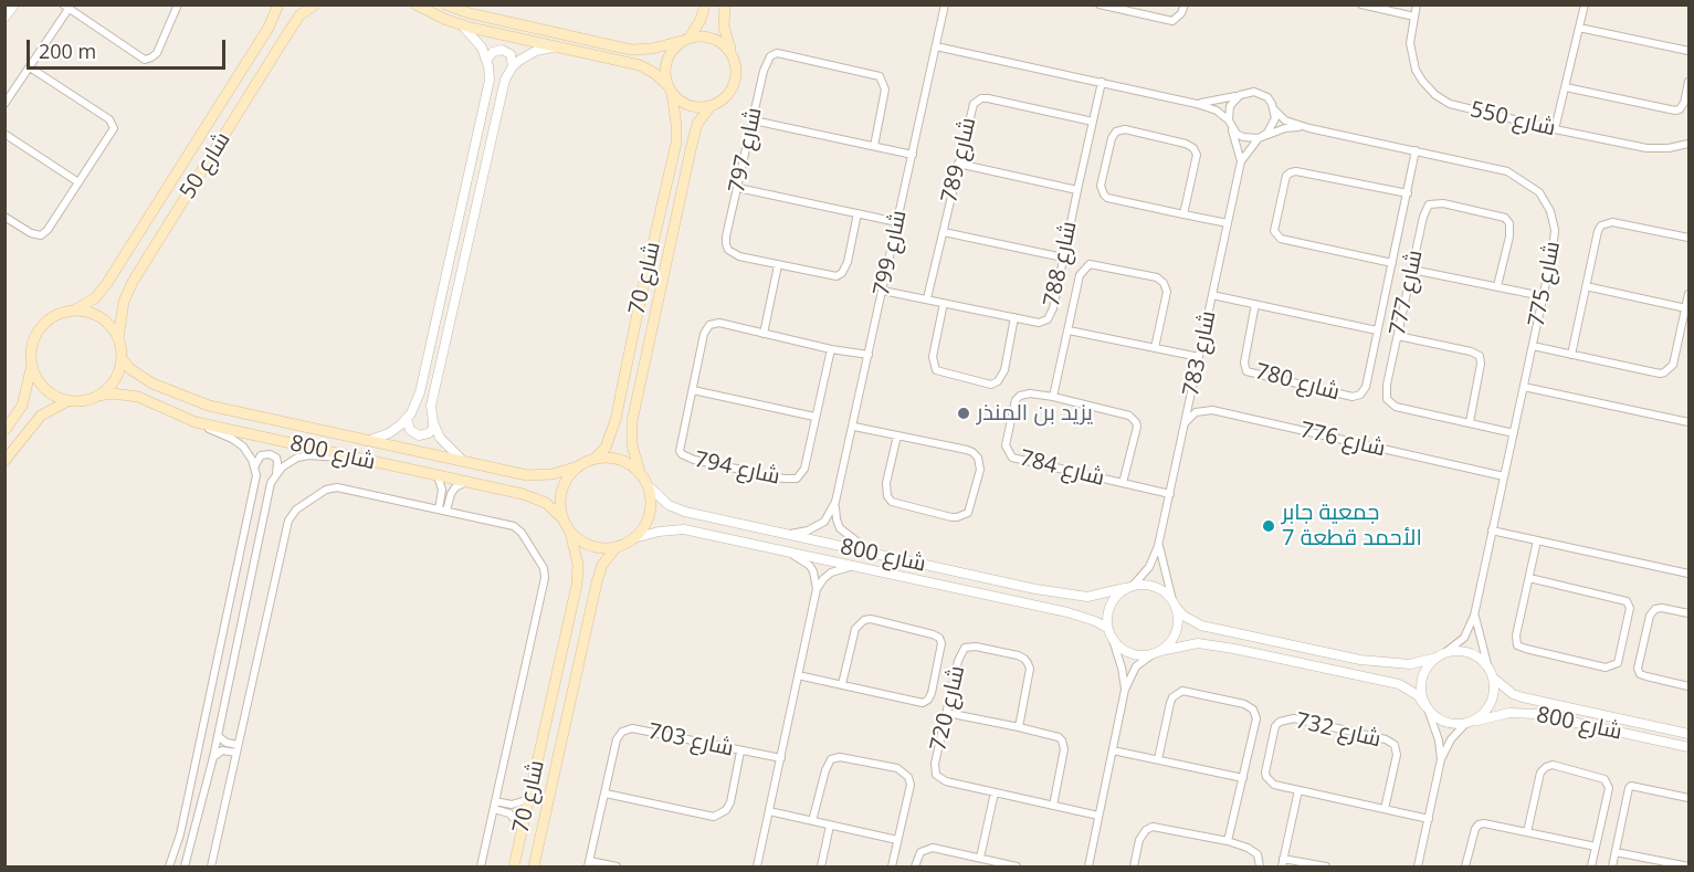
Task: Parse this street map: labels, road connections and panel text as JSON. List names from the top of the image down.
{
  "streets": {
    "main road": ["شارع 50", "شارع 70", "شارع 800"],
    "street": [
      "شارع 550",
      "شارع 797",
      "شارع 789",
      "شارع 799",
      "شارع 788",
      "شارع 775",
      "شارع 777",
      "شارع 783",
      "شارع 780",
      "شارع 776",
      "شارع 794",
      "شارع 784",
      "شارع 720",
      "شارع 732",
      "شارع 703"
    ]
  },
  "crossings": [
    ["شارع 789", "شارع 788"],
    ["شارع 50", "شارع 800"],
    ["شارع 799", "شارع 788"],
    ["شارع 799", "شارع 800"],
    ["شارع 799", "شارع 794"],
    ["شارع 70", "شارع 800"],
    ["شارع 775", "شارع 777"],
    ["شارع 775", "شارع 783"],
    ["شارع 775", "شارع 780"],
    ["شارع 775", "شارع 776"],
    ["شارع 775", "شارع 800"],
    ["شارع 783", "شارع 776"],
    ["شارع 783", "شارع 800"],
    ["شارع 783", "شارع 784"]
  ],
  "places": ["يزيد بن المنذر", "جمعية جابر الأحمد قطعة 7"],
  "scale_bar": "200 m"
}
